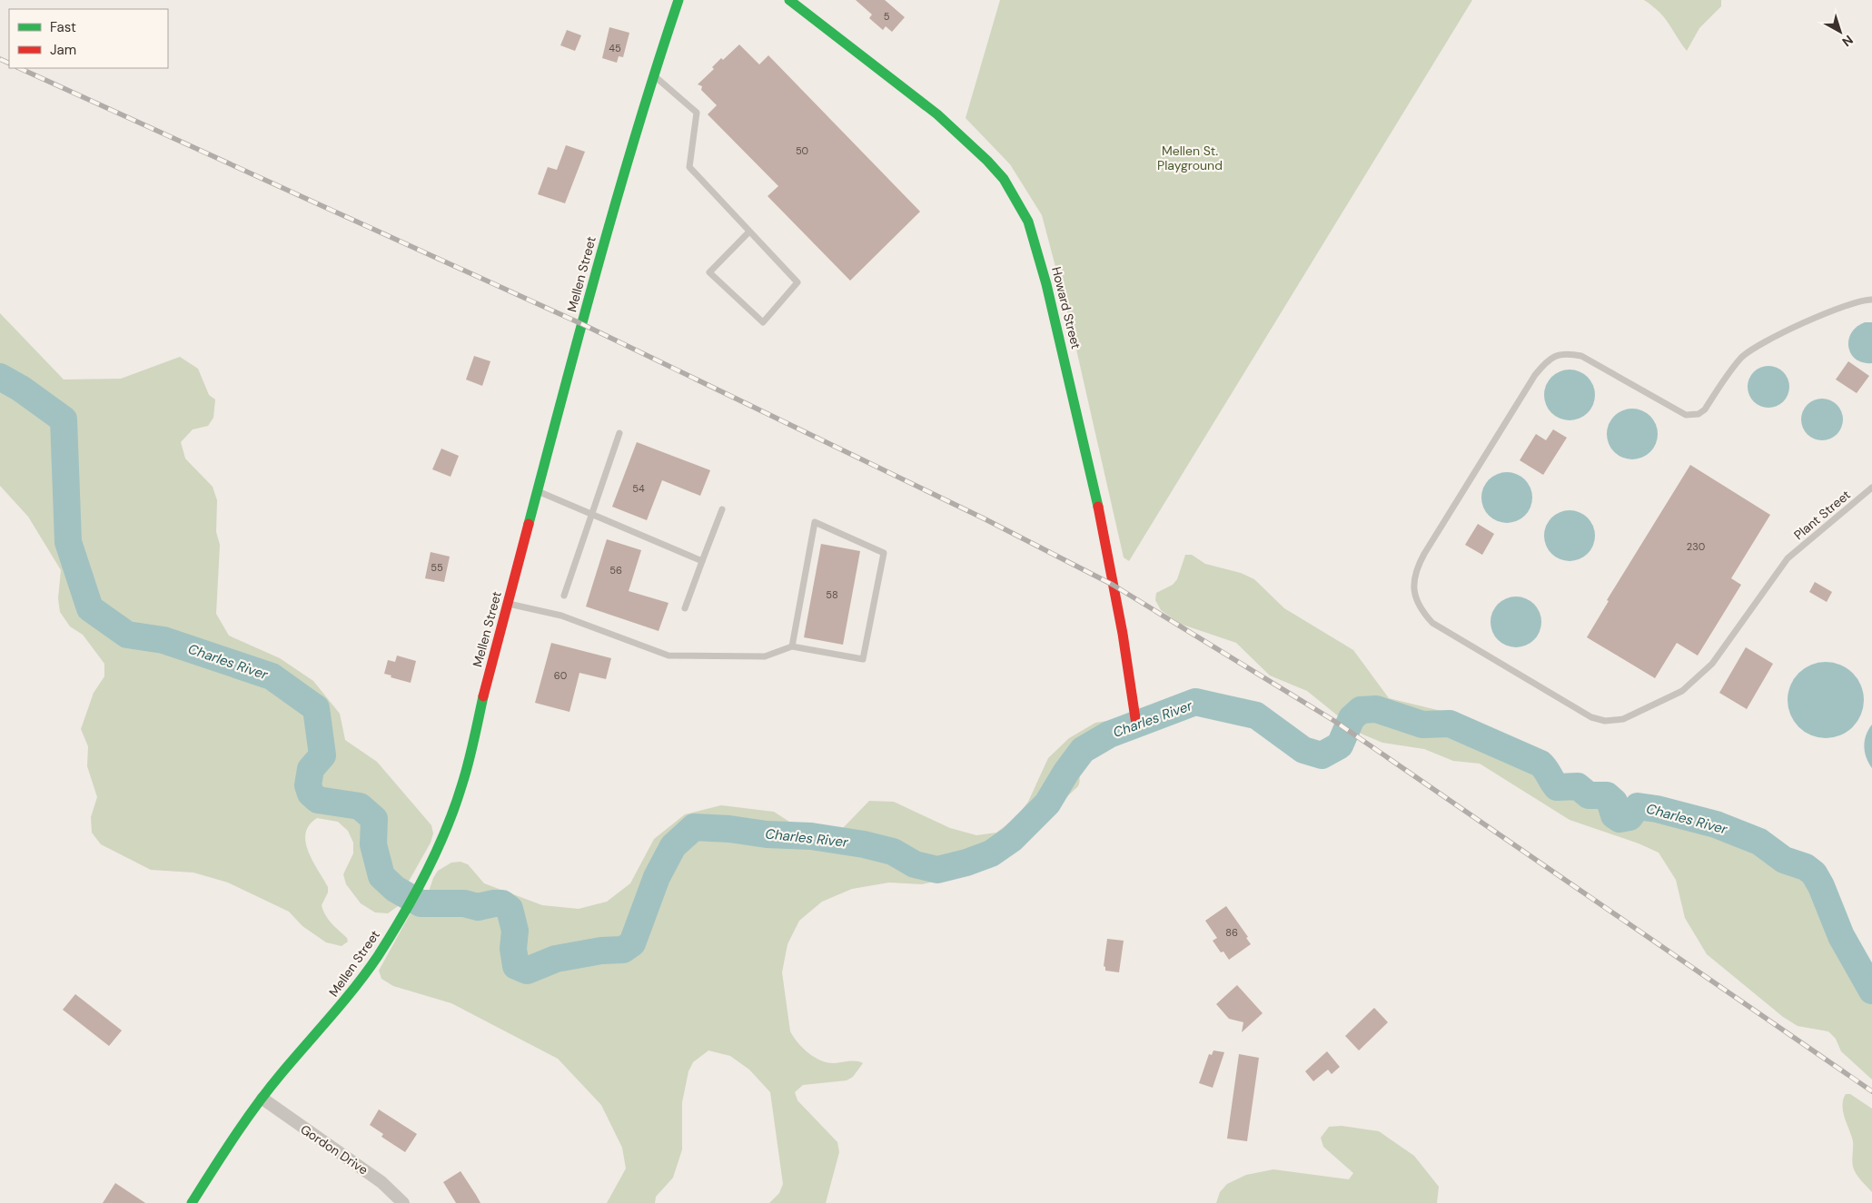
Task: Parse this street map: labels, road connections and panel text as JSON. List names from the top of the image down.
{
  "streets": {
    "street": ["Mellen Street", "Howard Street", "Gordon Drive"],
    "lane": ["Plant Street"]
  },
  "crossings": [
    ["Mellen Street", "Gordon Drive"]
  ],
  "water": ["Charles River"],
  "parks": ["Mellen St. Playground"],
  "house_numbers": [
    "5",
    "45",
    "50",
    "54",
    "230",
    "55",
    "56",
    "58",
    "60",
    "86"
  ],
  "legend": ["Fast", "Jam"],
  "north": "bottom right"
}
